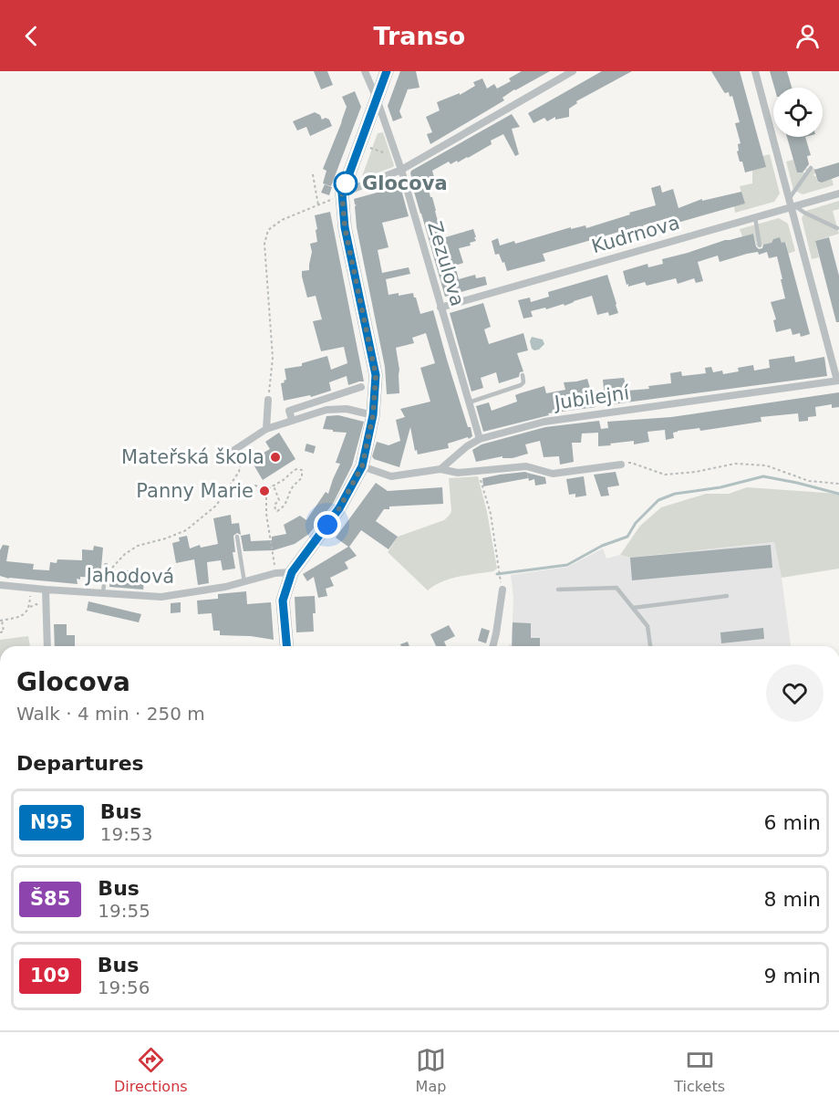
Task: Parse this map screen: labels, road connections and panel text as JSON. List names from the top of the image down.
{
  "streets": {
    "street": [
      "Kudrnova",
      "Zezulova",
      "Jubilejní",
      "Jahodová"
    ]
  },
  "crossings": [
    ["Kudrnova", "Zezulova"],
    ["Zezulova", "Jubilejní"]
  ],
  "places": ["Glocova", "Mateřská škola", "Panny Marie"],
  "lines": ["bus line N95"],
  "page": {
    "header": "Transo",
    "heading": [
      ["Glocova", "Walk · 4 min · 250 m"],
      "Departures"
    ],
    "list": [
      {
        "mark": "N95",
        "name": "Bus",
        "note": "19:53",
        "value": "6 min"
      },
      {
        "mark": "Š85",
        "name": "Bus",
        "note": "19:55",
        "value": "8 min"
      },
      {
        "mark": "109",
        "name": "Bus",
        "note": "19:56",
        "value": "9 min"
      }
    ],
    "tabs": ["Directions", "Map", "Tickets"]
  }
}
